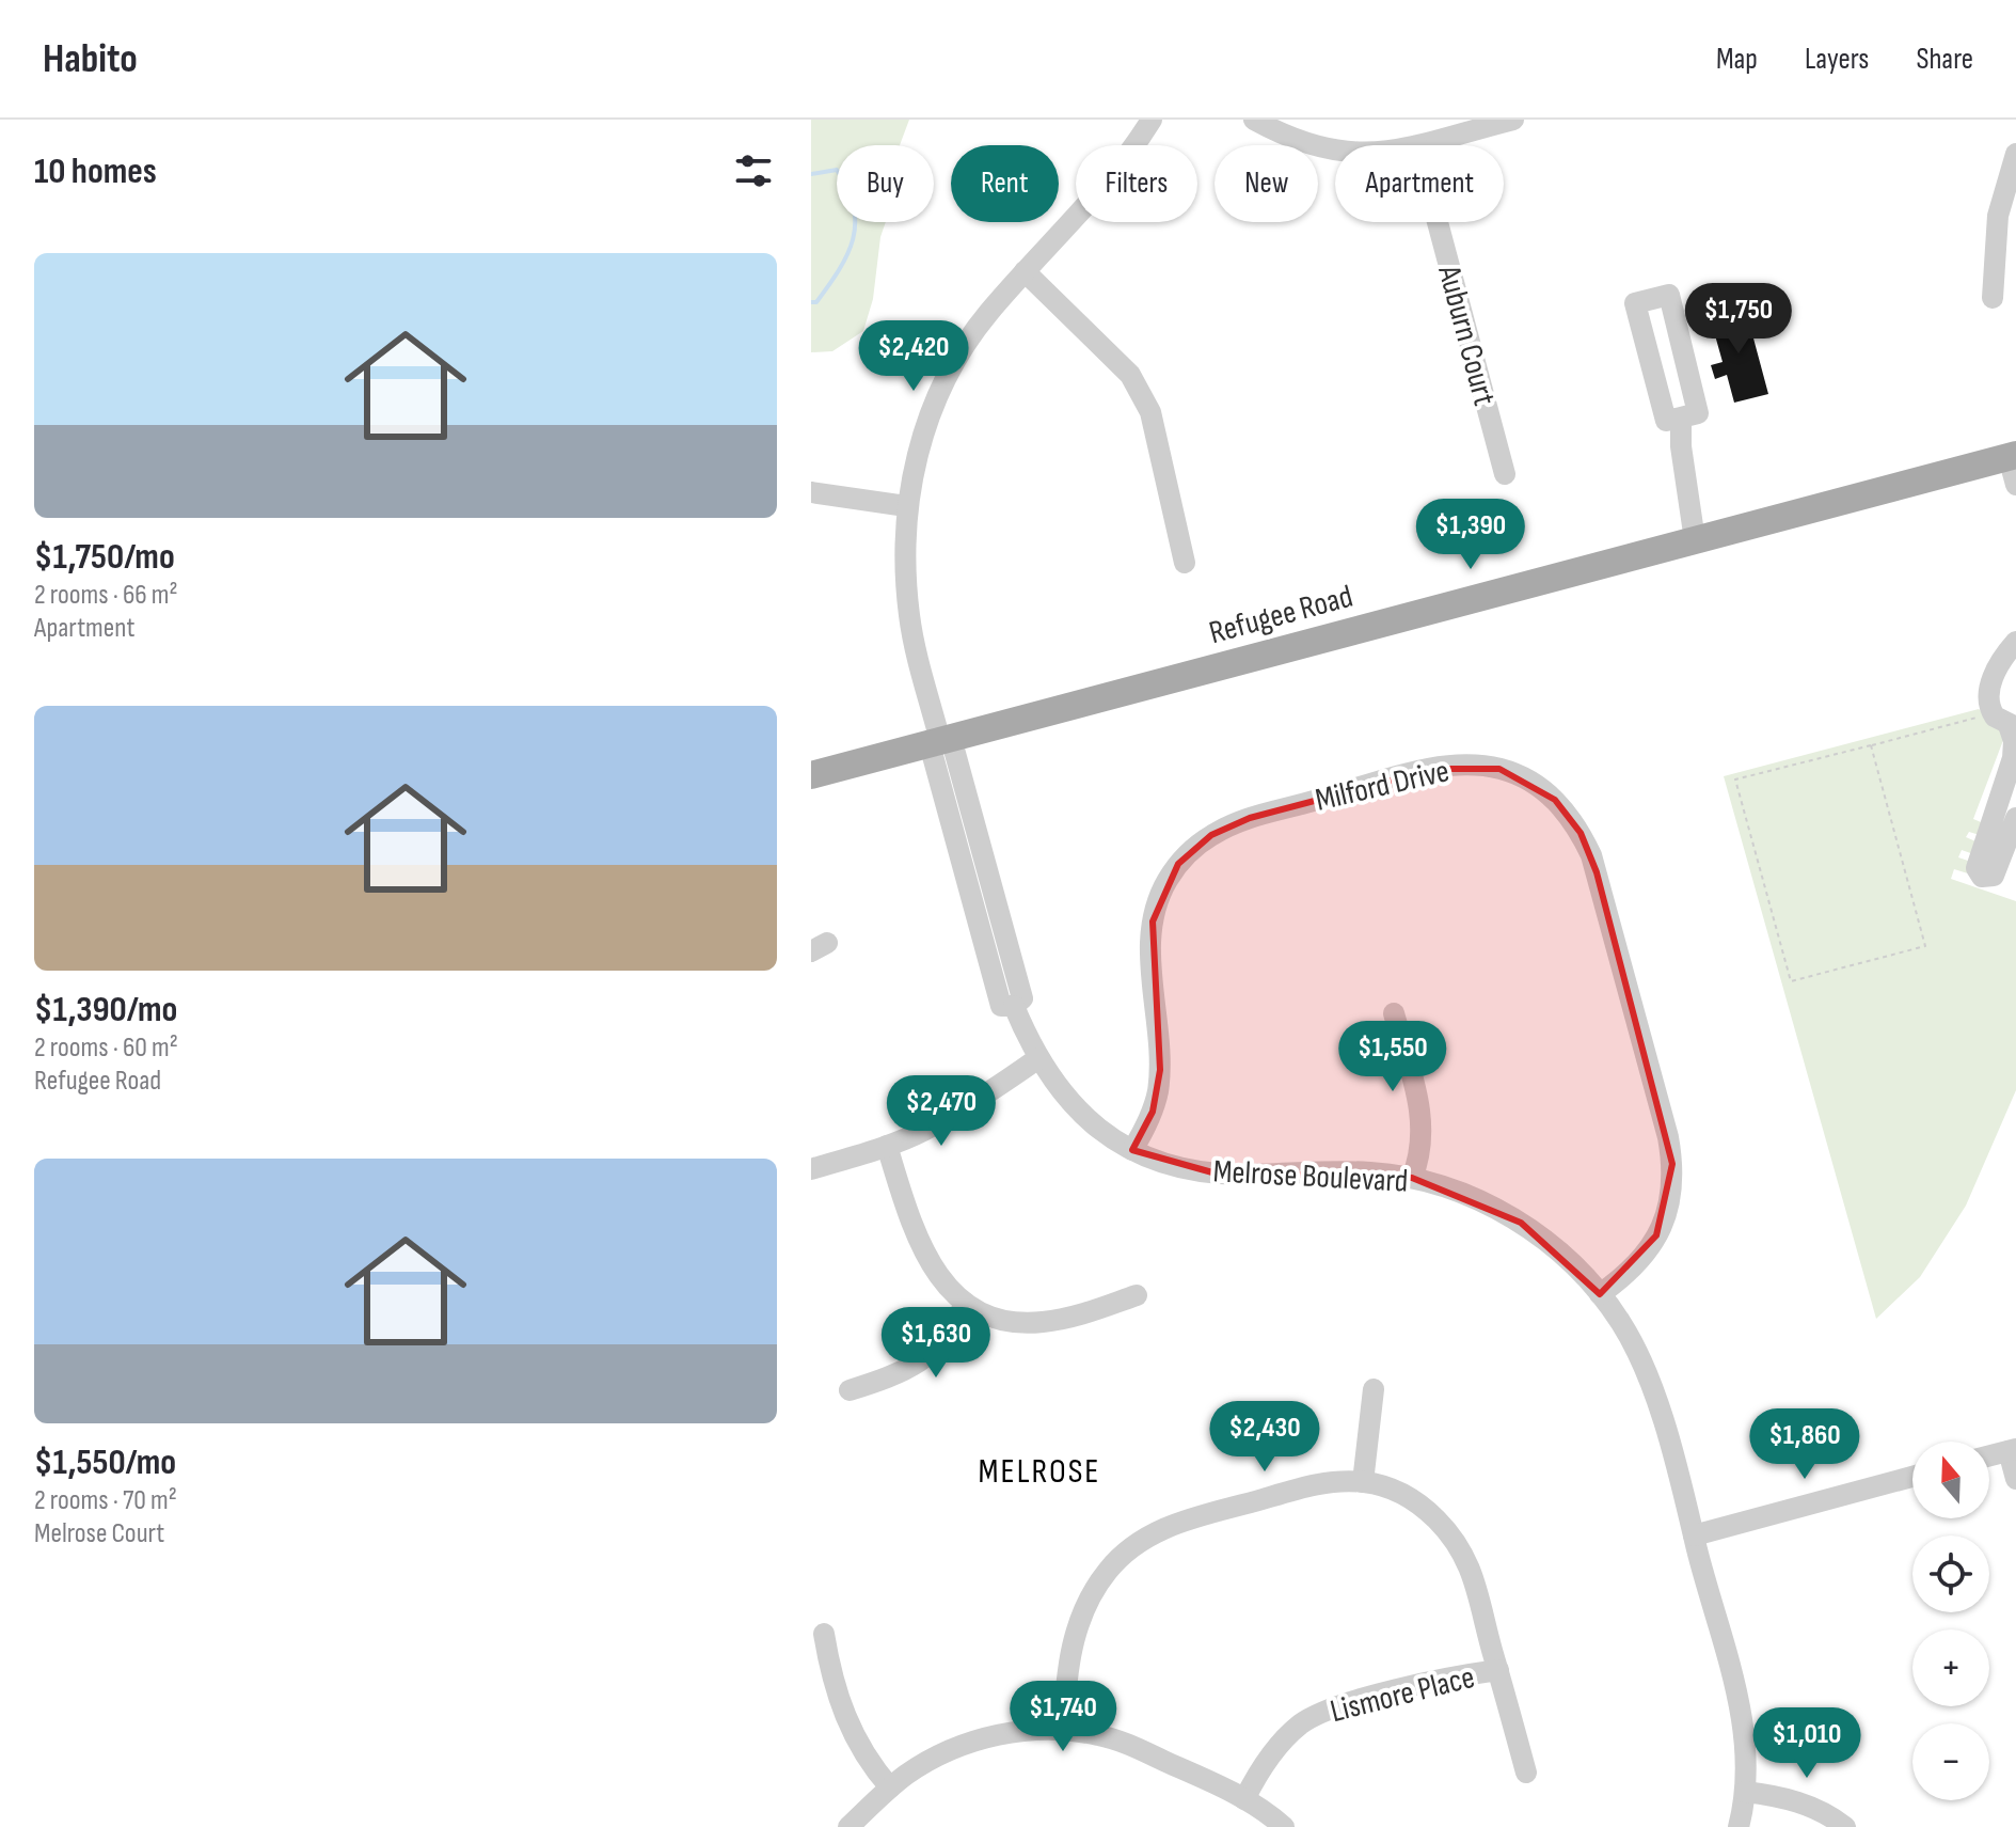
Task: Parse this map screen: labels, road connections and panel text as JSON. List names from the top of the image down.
{
  "streets": {
    "main road": ["Refugee Road"],
    "street": [
      "Auburn Court",
      "Milford Drive",
      "Melrose Boulevard",
      "Lismore Place"
    ]
  },
  "crossings": [
    ["Refugee Road", "Melrose Boulevard"],
    ["Milford Drive", "Melrose Boulevard"]
  ],
  "districts": ["MELROSE"],
  "north": "top",
  "page": {
    "header": "Habito",
    "nav": ["Map", "Layers", "Share"],
    "heading": "10 homes",
    "chip": [
      "Buy",
      "Rent",
      "Filters",
      "New",
      "Apartment"
    ],
    "list": [
      {
        "name": "$1,750/mo",
        "note": "2 rooms · 66 m² · Apartment"
      },
      {
        "name": "$1,390/mo",
        "note": "2 rooms · 60 m² · Refugee Road"
      },
      {
        "name": "$1,550/mo",
        "note": "2 rooms · 70 m² · Melrose Court"
      }
    ],
    "price": [
      "$1,750",
      "$2,420",
      "$1,390",
      "$1,550",
      "$2,470",
      "$1,630",
      "$2,430",
      "$1,860",
      "$1,740",
      "$1,010"
    ],
    "map_buttons": ["+", "−"]
  }
}
